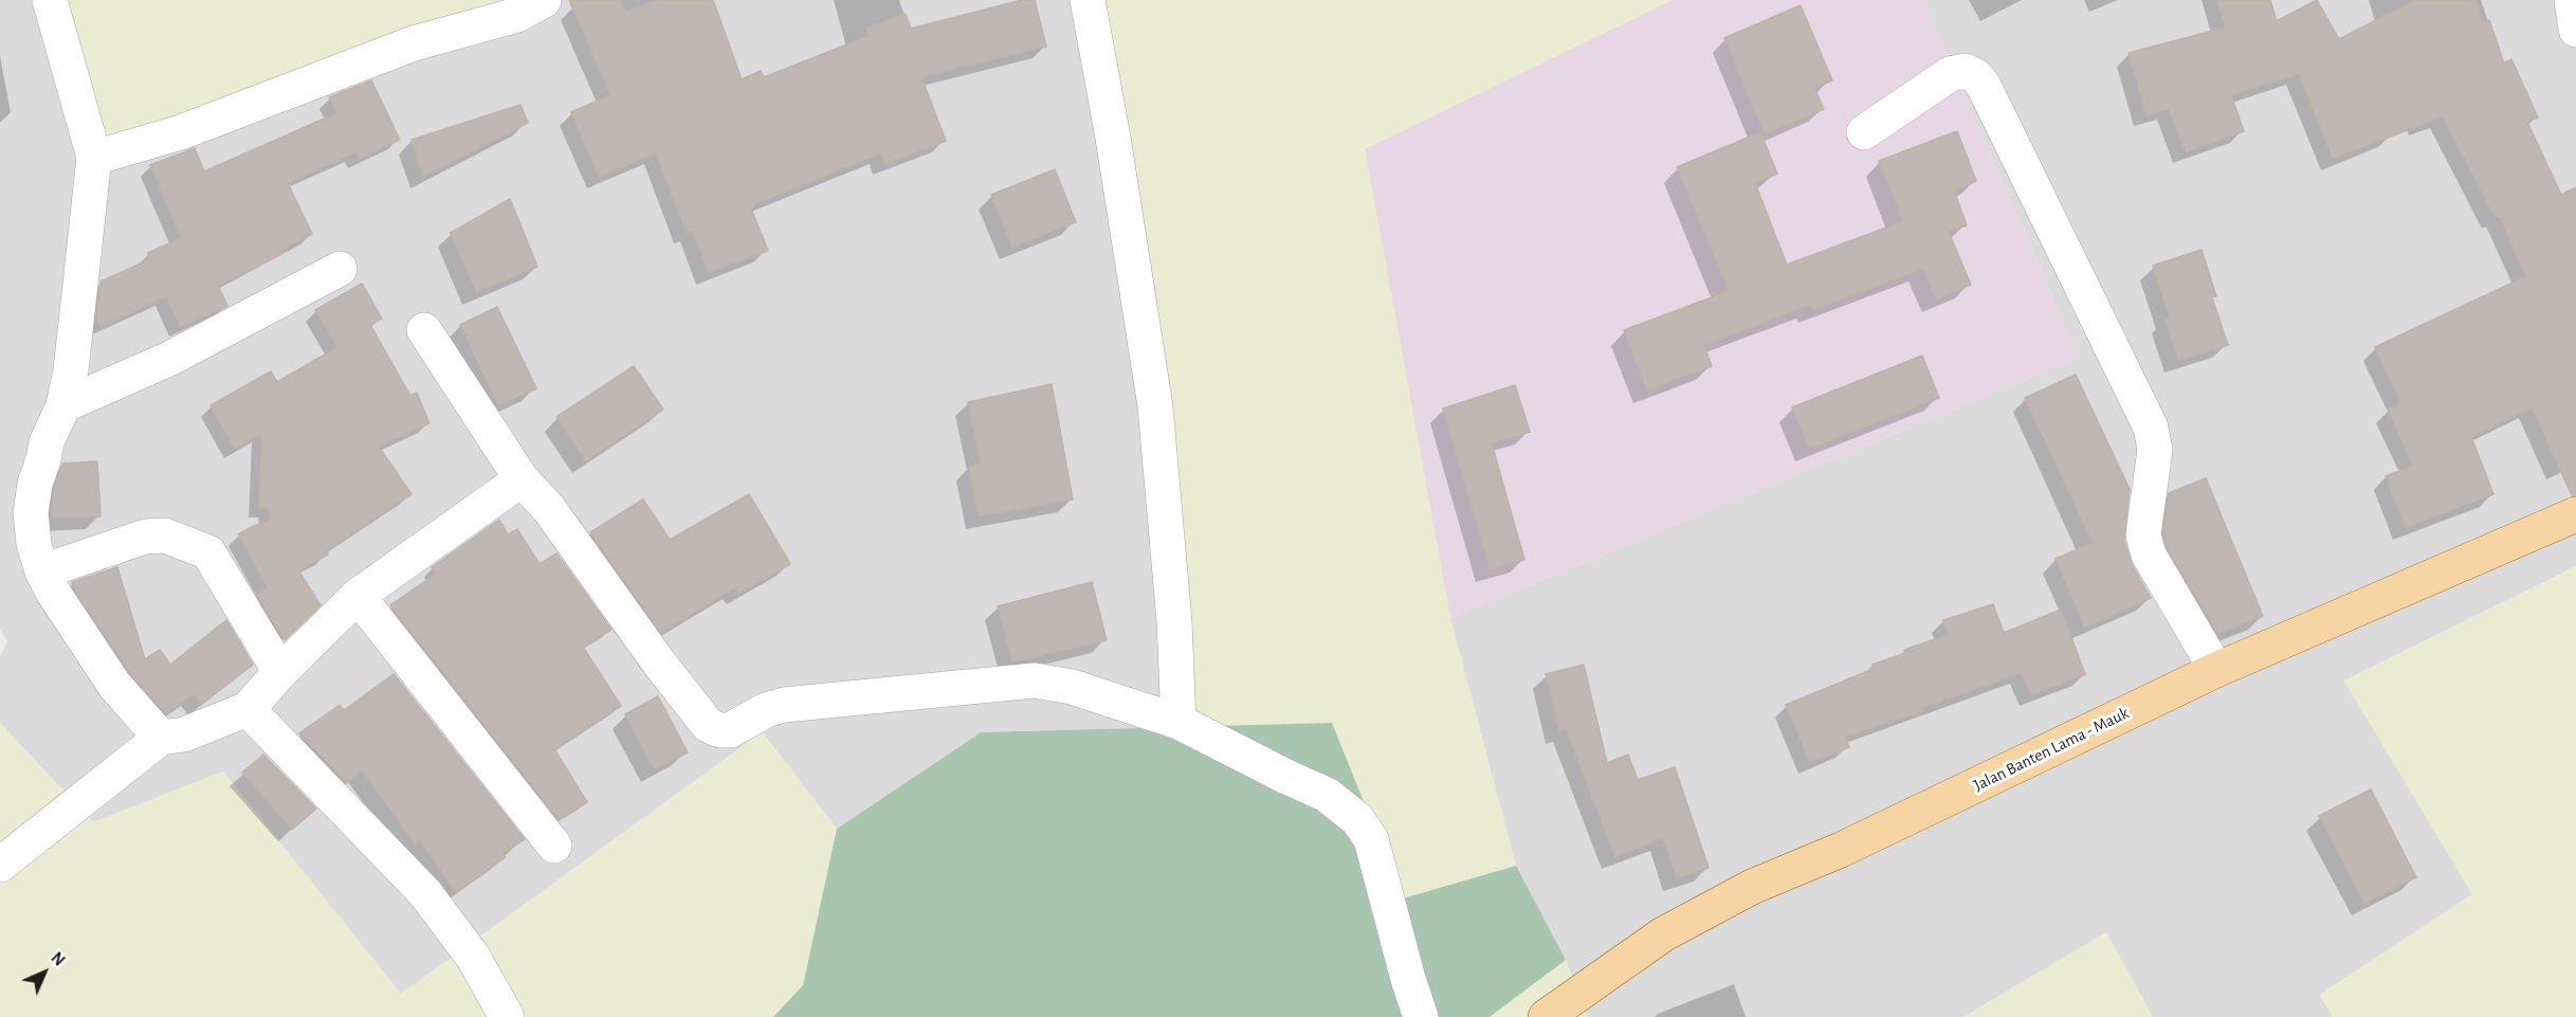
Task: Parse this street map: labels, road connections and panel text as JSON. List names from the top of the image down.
{
  "streets": {
    "main road": ["Jalan Banten Lama - Mauk"]
  },
  "north": "top right"
}
